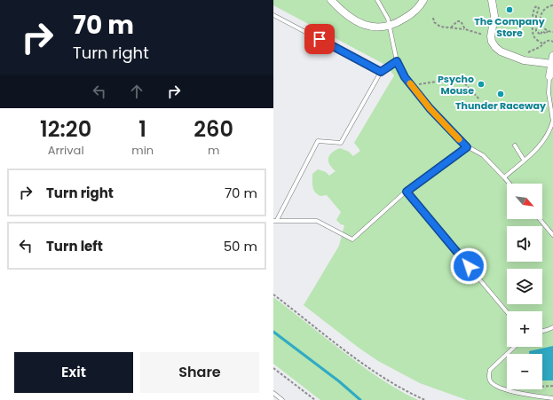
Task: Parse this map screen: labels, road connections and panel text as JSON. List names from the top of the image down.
{
  "places": ["The Company Store", "Psycho Mouse", "Thunder Raceway"],
  "north": "bottom right",
  "page": {
    "turn": ["70 m", "Turn right"],
    "eta": [
      "12:20",
      "Arrival",
      "1",
      "min",
      "260",
      "m"
    ],
    "list": [
      {
        "name": "Turn right",
        "value": "70 m"
      },
      {
        "name": "Turn left",
        "value": "50 m"
      }
    ],
    "map_buttons": ["+", "−"],
    "buttons": ["Exit", "Share"]
  }
}
